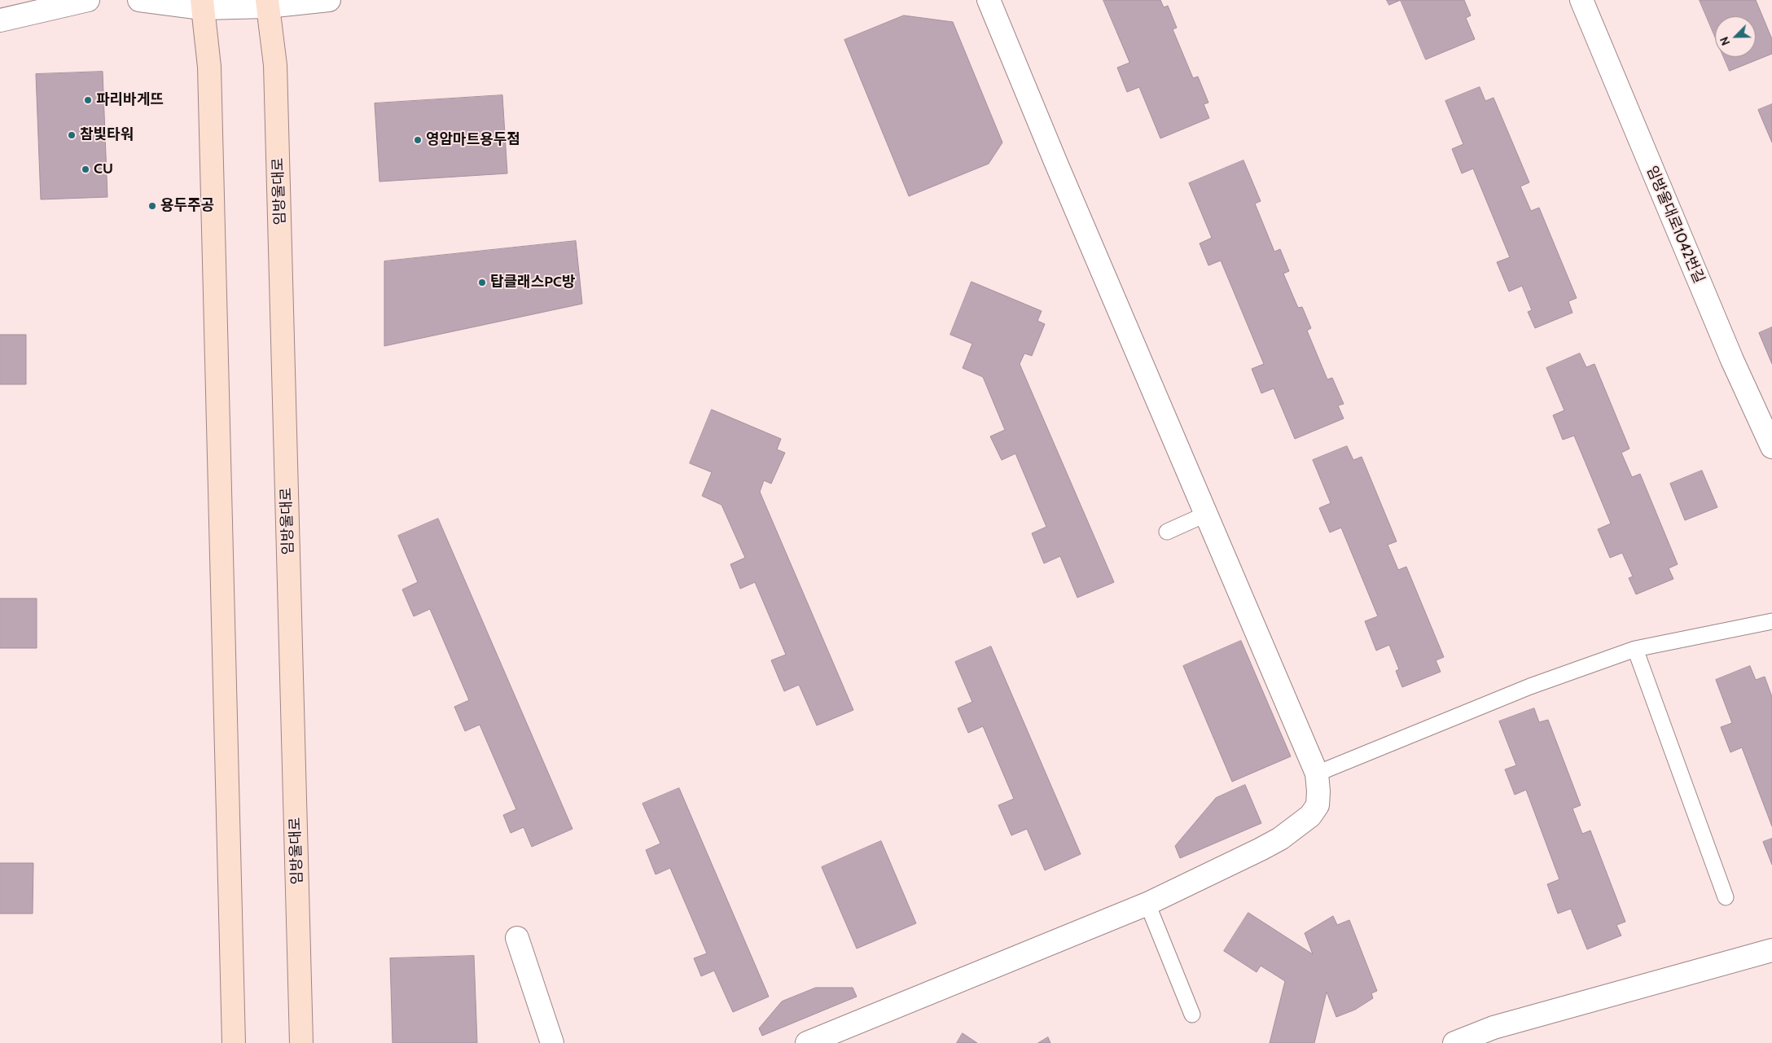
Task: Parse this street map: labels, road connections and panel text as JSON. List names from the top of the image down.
{
  "streets": {
    "main road": ["임방울대로"],
    "street": ["임방울대로1042번길"]
  },
  "places": [
    "파리바게뜨",
    "참빛타워",
    "영암마트용두점",
    "CU",
    "용두주공",
    "탑클래스PC방"
  ],
  "north": "bottom left"
}
